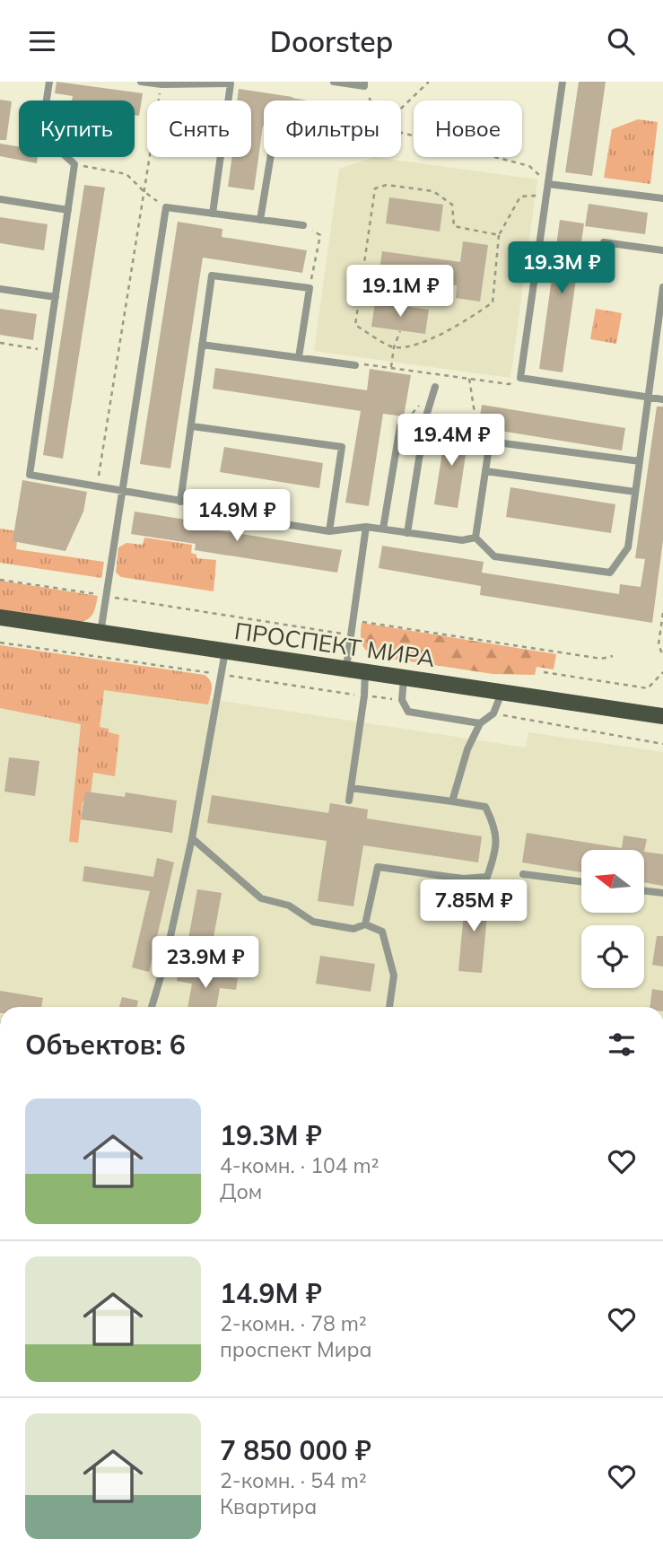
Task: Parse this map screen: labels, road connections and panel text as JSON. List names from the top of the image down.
{
  "streets": {
    "main road": ["ПРОСПЕКТ МИРА"]
  },
  "north": "left",
  "page": {
    "header": "Doorstep",
    "chip": [
      "Купить",
      "Снять",
      "Фильтры",
      "Новое"
    ],
    "price": [
      "19.3M ₽",
      "19.1M ₽",
      "19.4M ₽",
      "14.9M ₽",
      "7.85M ₽",
      "23.9M ₽"
    ],
    "heading": "Объектов: 6",
    "list": [
      {
        "name": "19.3M ₽",
        "note": "4-комн. · 104 m² · Дом"
      },
      {
        "name": "14.9M ₽",
        "note": "2-комн. · 78 m² · проспект Мира"
      },
      {
        "name": "7 850 000 ₽",
        "note": "2-комн. · 54 m² · Квартира"
      }
    ]
  }
}
